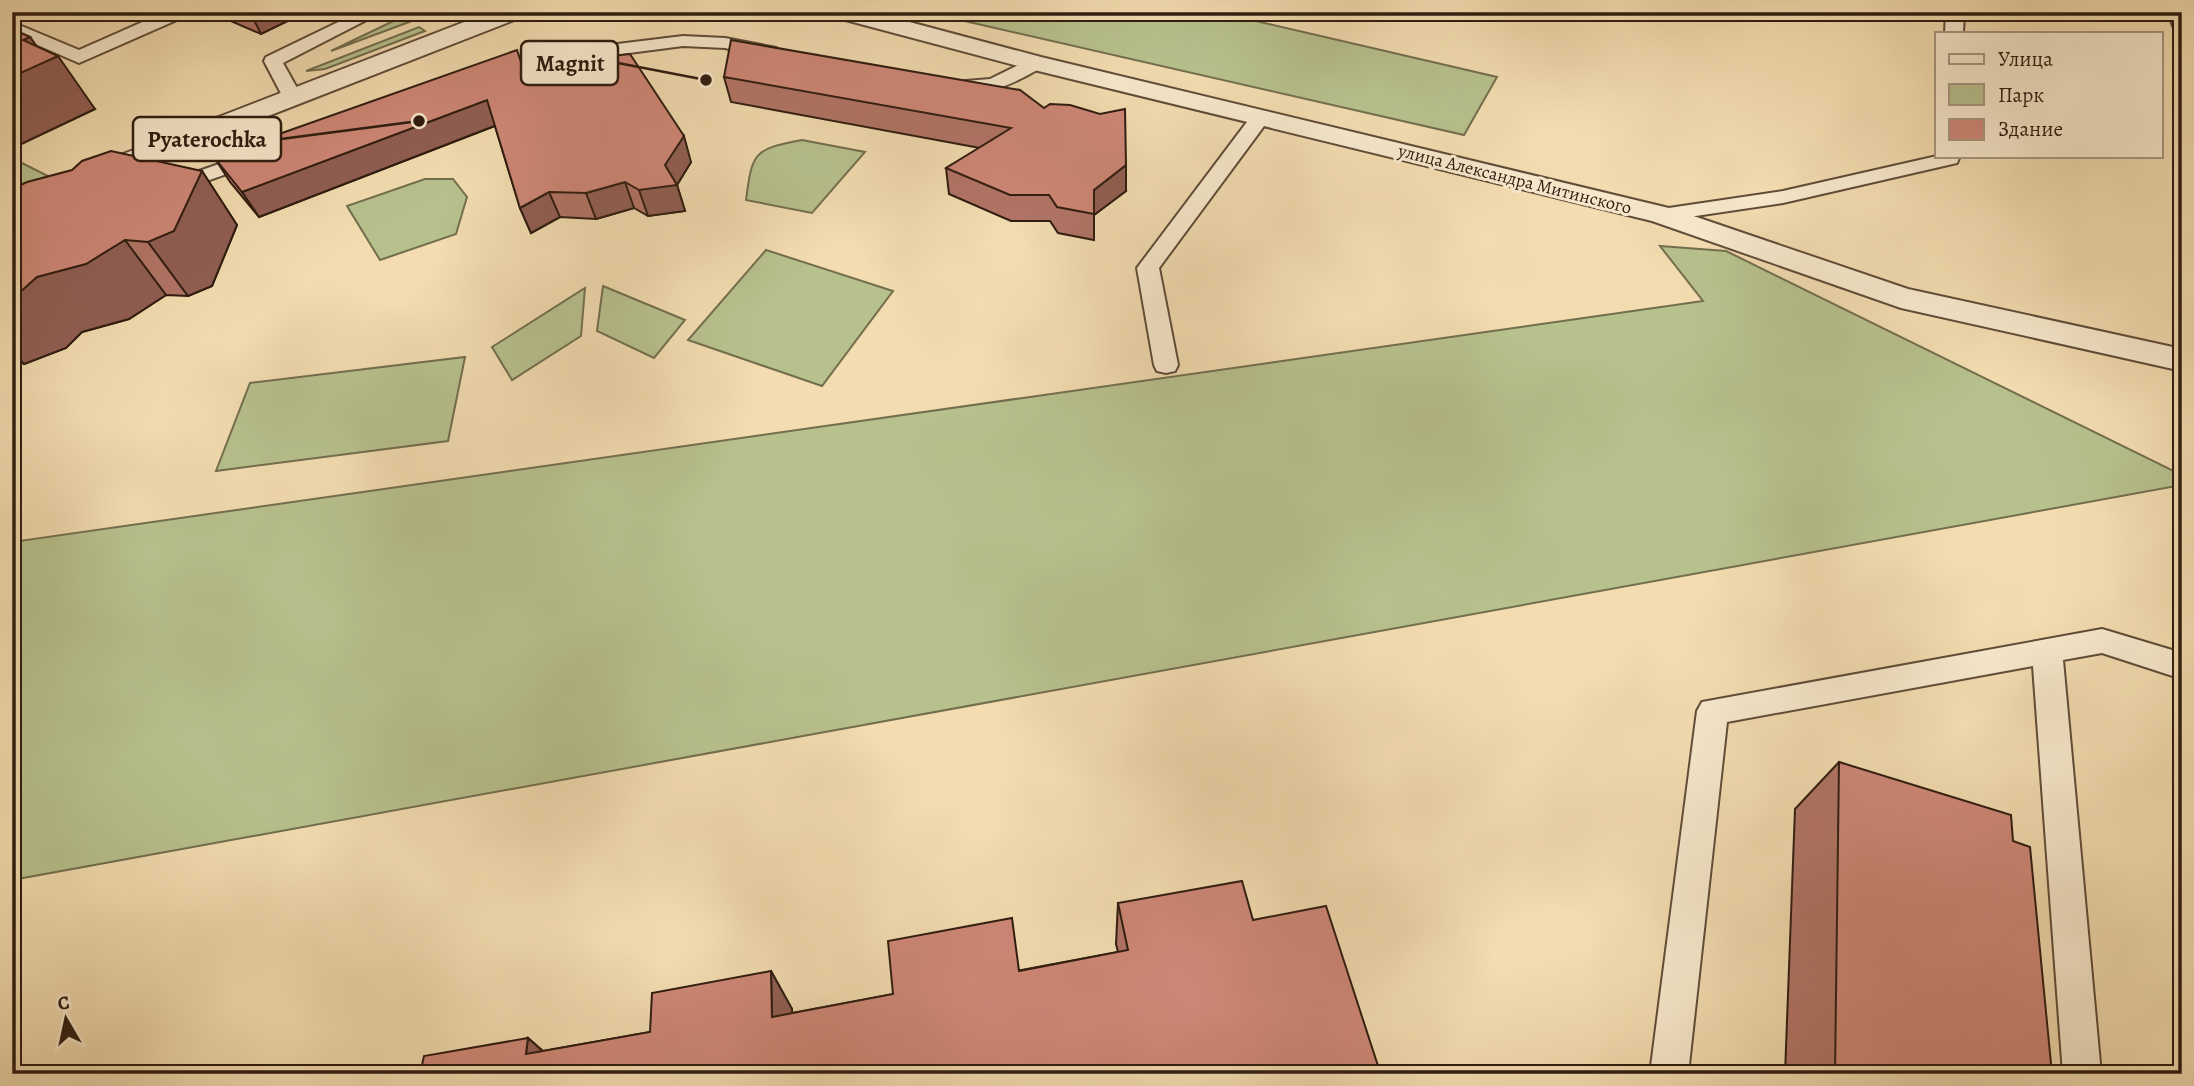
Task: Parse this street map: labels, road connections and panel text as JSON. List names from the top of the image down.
{
  "streets": {
    "street": ["улица Александра Митинского"]
  },
  "places": ["Magnit", "Pyaterochka"],
  "legend": ["Улица", "Парк", "Здание"],
  "north": "top"
}
